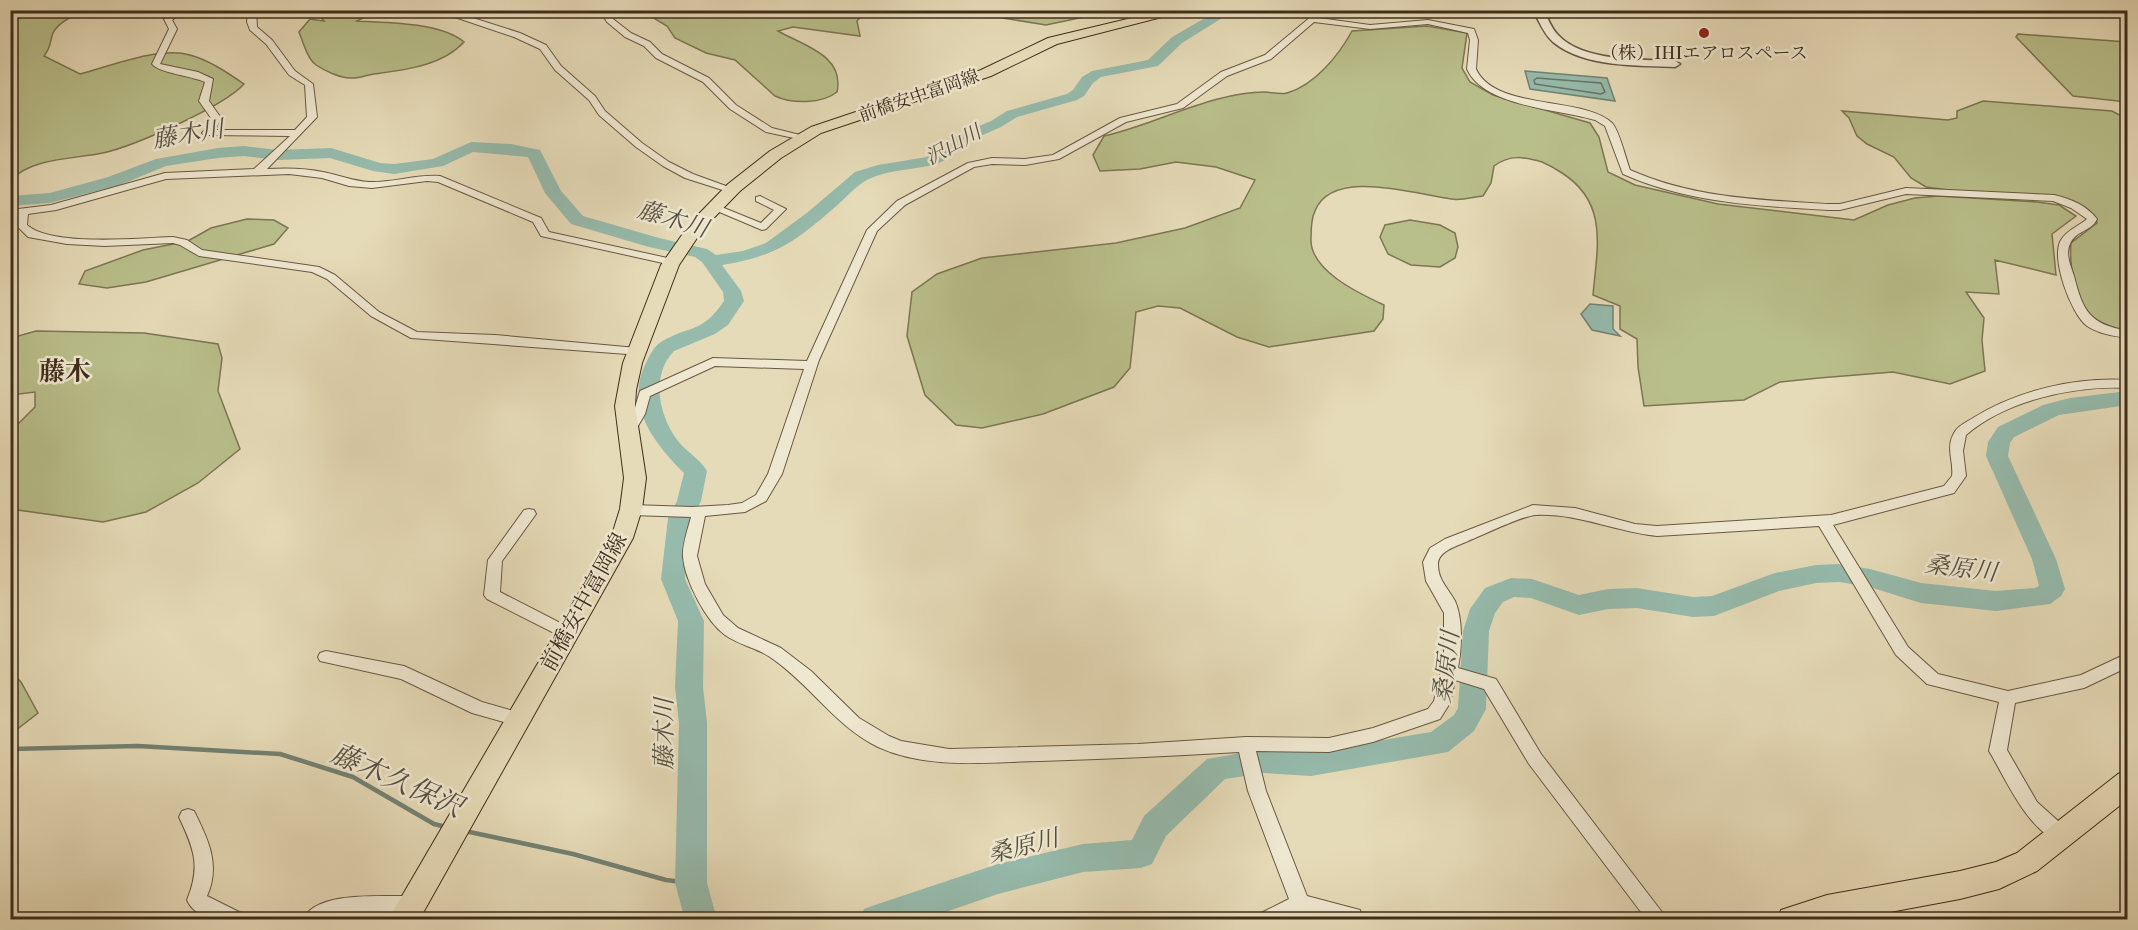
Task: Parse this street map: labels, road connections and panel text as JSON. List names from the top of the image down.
{
  "streets": {
    "main road": ["前橋安中富岡線"]
  },
  "districts": ["藤木"],
  "water": [
    "藤木川",
    "沢山川",
    "桑原川",
    "藤木久保沢"
  ],
  "places": ["（株）IHIエアロスペース"]
}
